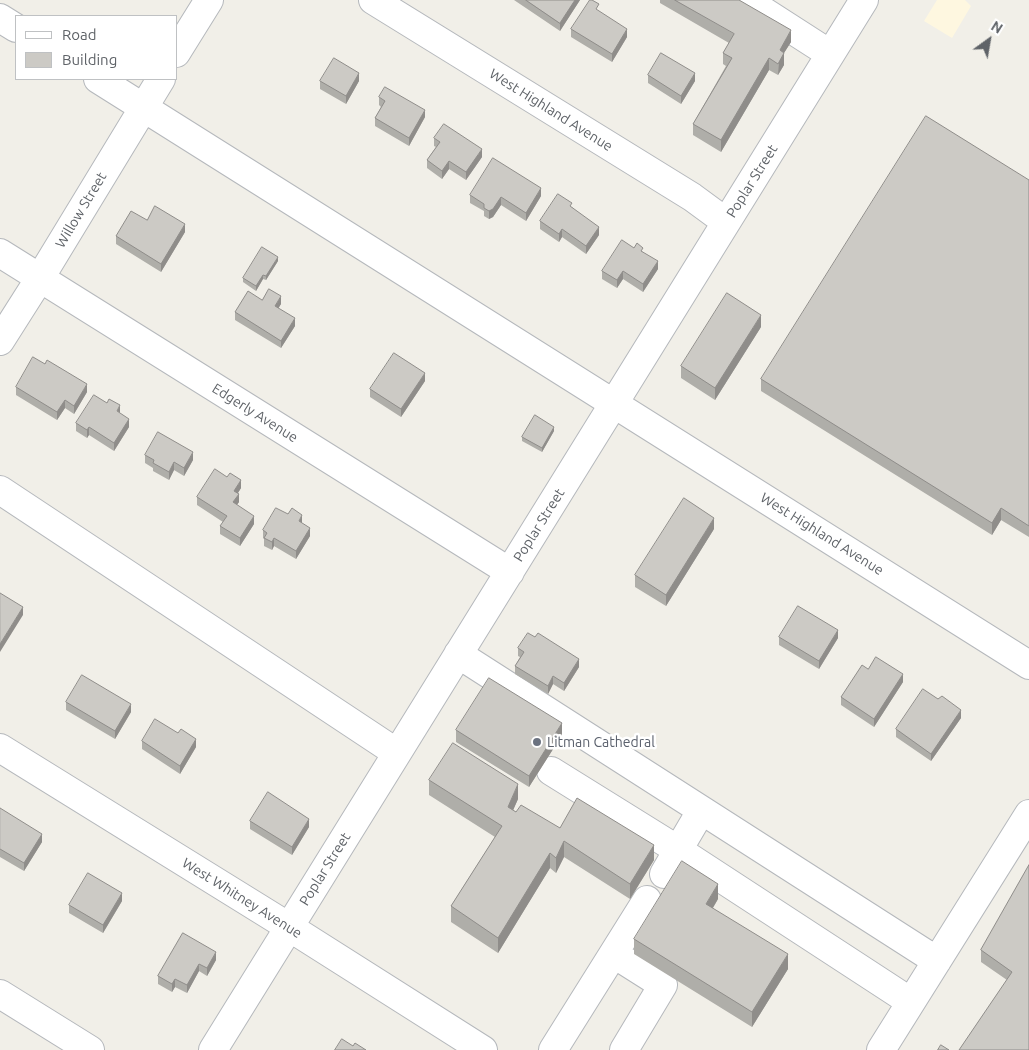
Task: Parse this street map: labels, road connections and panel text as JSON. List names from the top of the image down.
{
  "streets": {
    "street": [
      "West Highland Avenue",
      "Poplar Street",
      "Willow Street",
      "Edgerly Avenue",
      "West Whitney Avenue"
    ]
  },
  "crossings": [
    ["West Highland Avenue", "Poplar Street"],
    ["West Highland Avenue", "Willow Street"],
    ["Poplar Street", "Edgerly Avenue"],
    ["Poplar Street", "West Whitney Avenue"],
    ["Willow Street", "Edgerly Avenue"]
  ],
  "places": ["Litman Cathedral"],
  "legend": ["Road", "Building"],
  "north": "top right"
}
